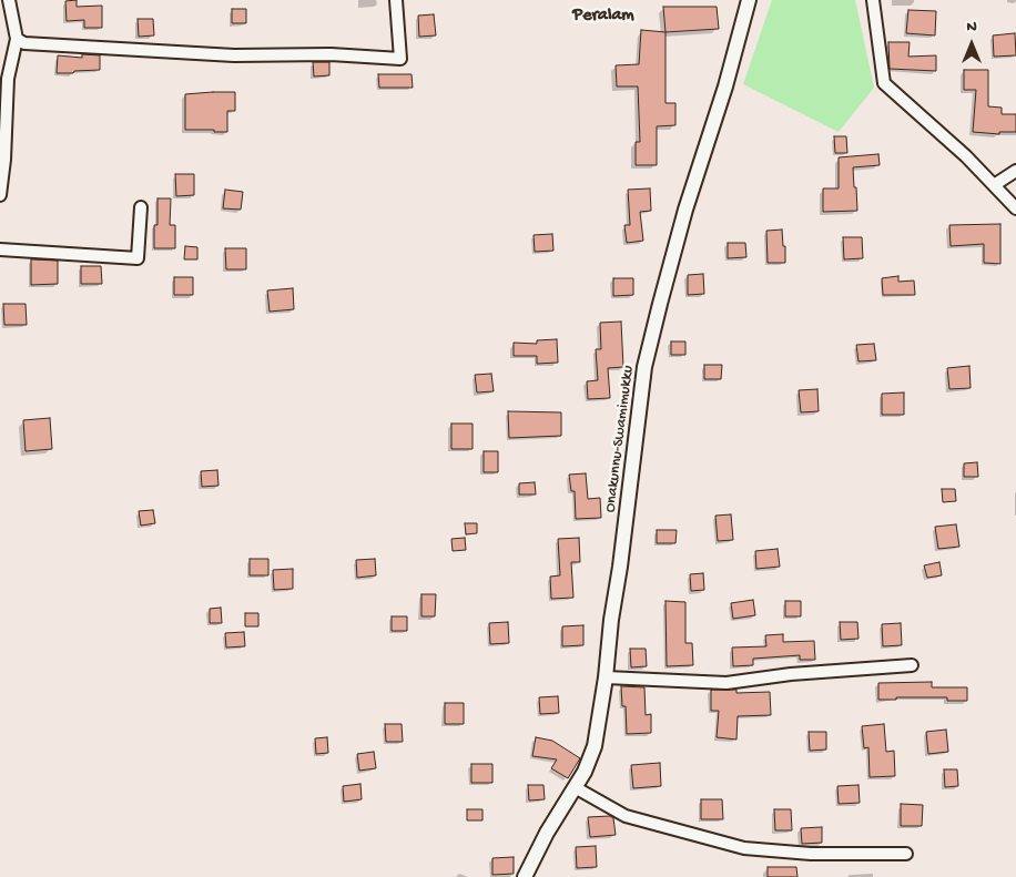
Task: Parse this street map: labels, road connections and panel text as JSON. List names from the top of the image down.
{
  "streets": {
    "street": ["Onakunnu-Swamimukku"]
  },
  "districts": ["Peralam"],
  "north": "top"
}
